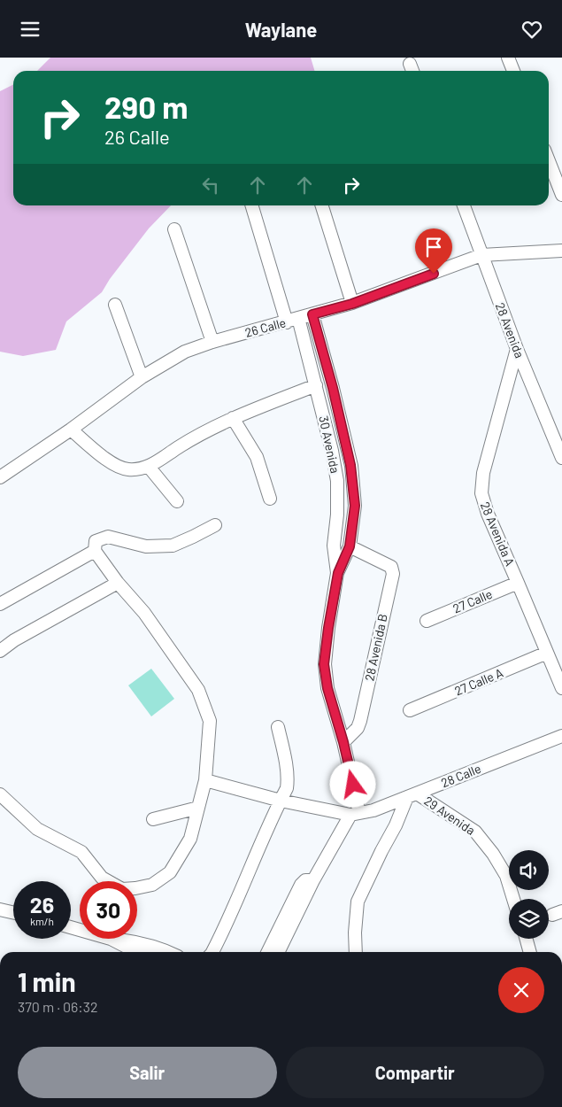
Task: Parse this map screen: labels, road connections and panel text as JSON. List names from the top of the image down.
{
  "streets": {
    "street": [
      "26 Calle",
      "28 Avenida",
      "30 Avenida",
      "28 Avenida A",
      "27 Calle",
      "28 Avenida B",
      "27 Calle A",
      "28 Calle",
      "29 Avenida"
    ]
  },
  "crossings": [
    ["26 Calle", "28 Avenida"],
    ["26 Calle", "30 Avenida"],
    ["28 Avenida", "28 Avenida A"],
    ["30 Avenida", "28 Avenida B"],
    ["30 Avenida", "28 Calle"],
    ["28 Avenida A", "27 Calle"],
    ["28 Avenida A", "27 Calle A"],
    ["28 Calle", "29 Avenida"]
  ],
  "page": {
    "header": "Waylane",
    "turn": ["290 m", "26 Calle"],
    "speed": "26 km/h",
    "limit": "30",
    "heading": ["1 min", "370 m · 06:32"],
    "buttons": ["Salir", "Compartir"]
  }
}
